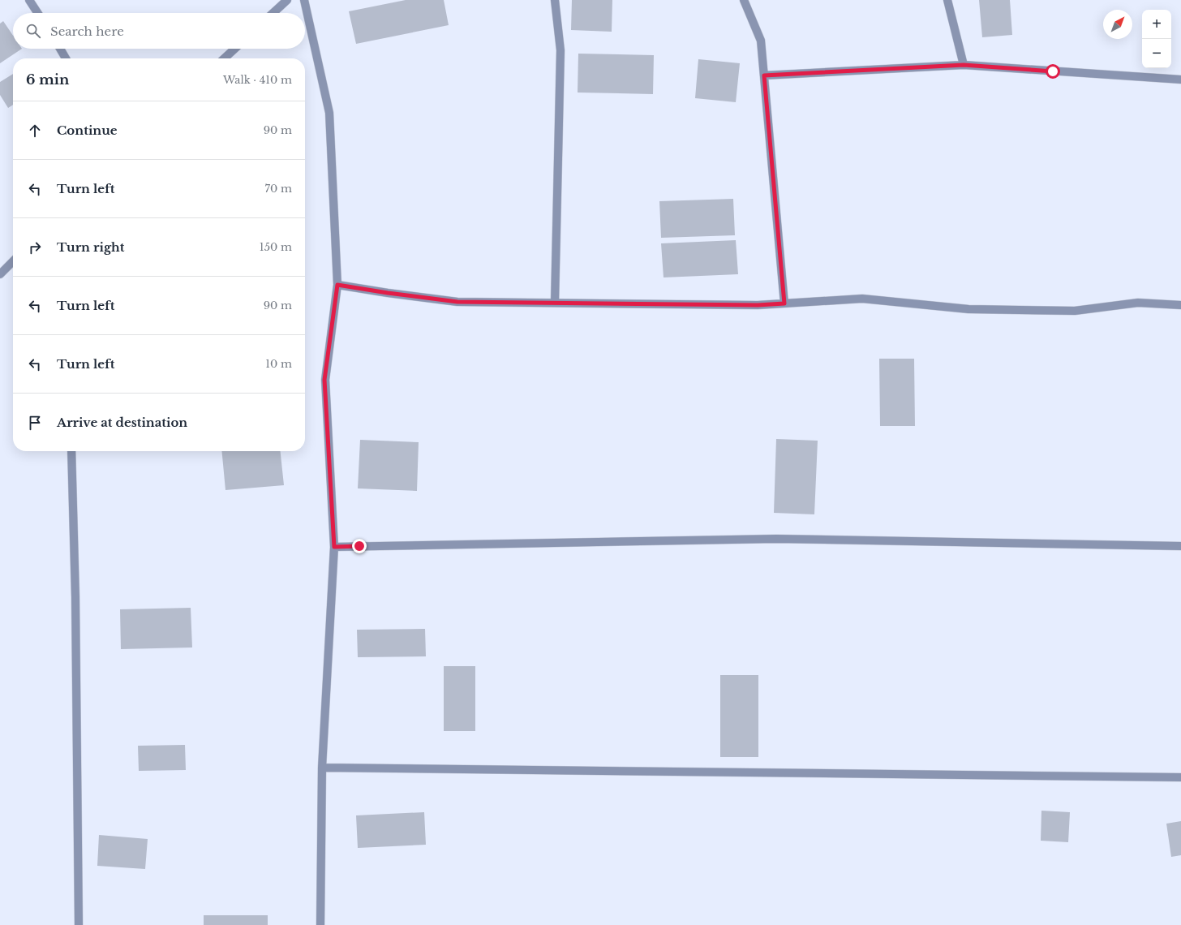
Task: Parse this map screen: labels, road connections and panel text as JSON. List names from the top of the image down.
{
  "north": "top right",
  "page": {
    "map_buttons": ["+", "−"],
    "search": "Search here",
    "heading": ["6 min", "Walk · 410 m"],
    "list": [
      ["Continue", "90 m"],
      ["Turn left", "70 m"],
      ["Turn right", "150 m"],
      ["Turn left", "90 m"],
      ["Turn left", "10 m"],
      "Arrive at destination"
    ]
  }
}
